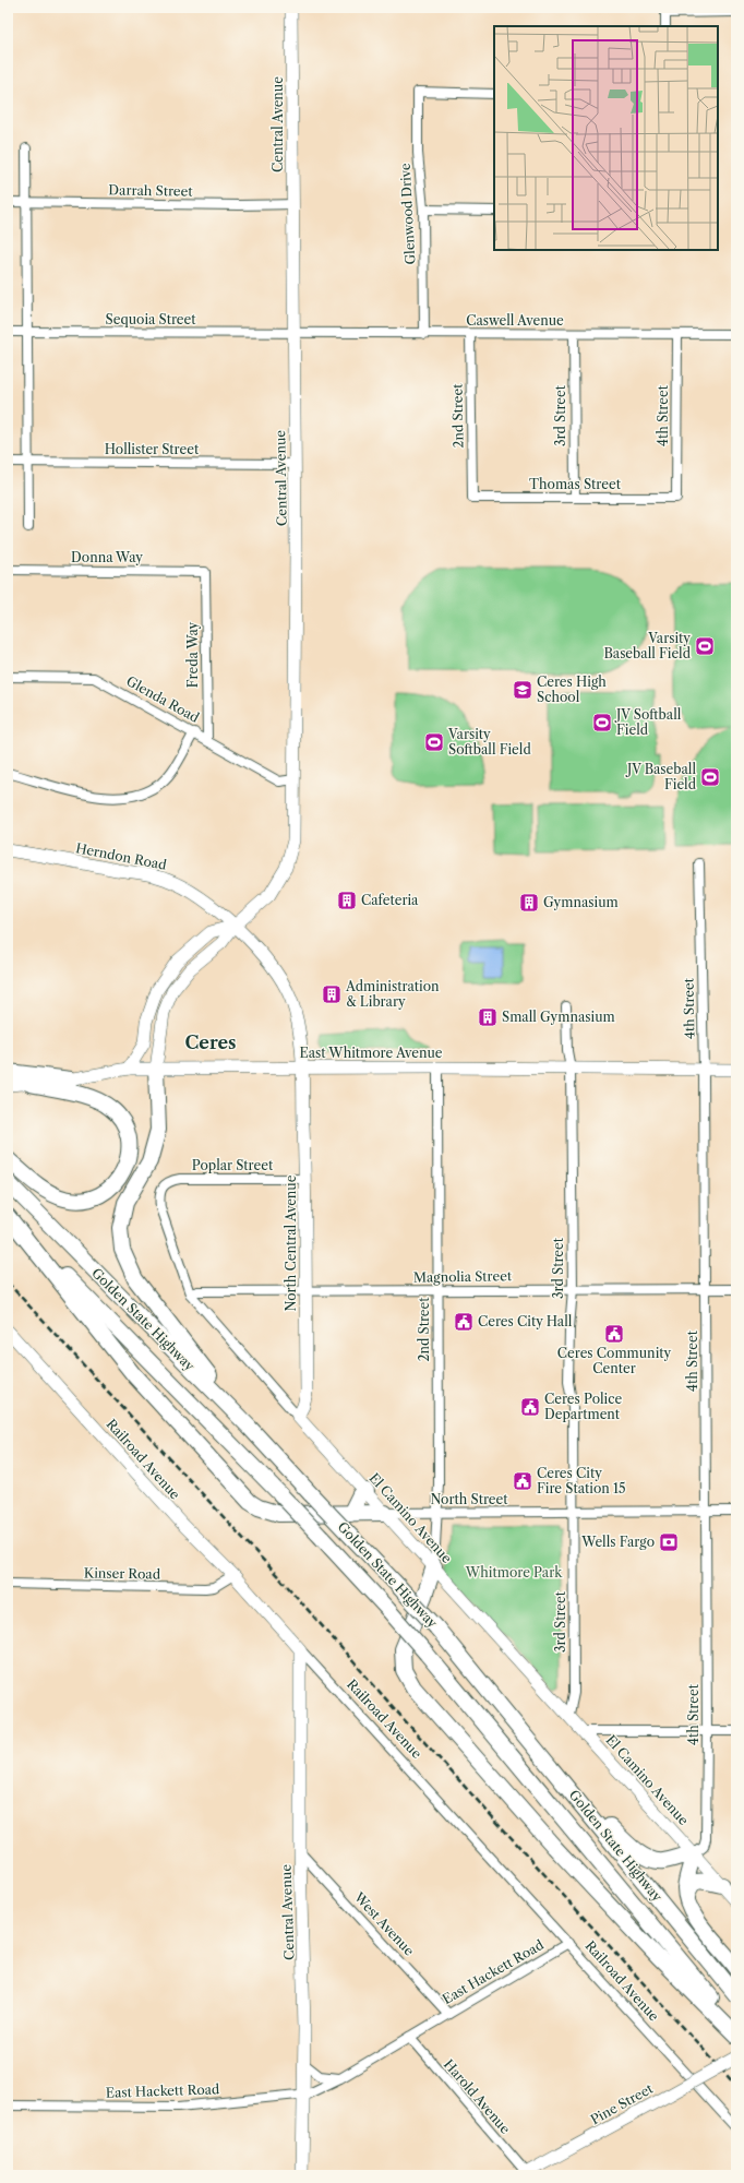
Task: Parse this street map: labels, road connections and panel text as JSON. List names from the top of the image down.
{
  "streets": {
    "highway": ["Golden State Highway"],
    "street": [
      "Central Avenue",
      "Darrah Street",
      "Glenwood Drive",
      "Sequoia Street",
      "Caswell Avenue",
      "2nd Street",
      "3rd Street",
      "4th Street",
      "Hollister Street",
      "Thomas Street",
      "Donna Way",
      "Freda Way",
      "Glenda Road",
      "Herndon Road",
      "East Whitmore Avenue",
      "Poplar Street",
      "North Central Avenue",
      "Magnolia Street",
      "Railroad Avenue",
      "North Street",
      "El Camino Avenue",
      "Kinser Road",
      "West Avenue",
      "East Hackett Road",
      "Harold Avenue",
      "Pine Street"
    ]
  },
  "crossings": [
    ["Central Avenue", "Darrah Street"],
    ["Central Avenue", "Sequoia Street"],
    ["Central Avenue", "Caswell Avenue"],
    ["Central Avenue", "Hollister Street"],
    ["Central Avenue", "Glenda Road"],
    ["Central Avenue", "Herndon Road"],
    ["Central Avenue", "Railroad Avenue"],
    ["Central Avenue", "West Avenue"],
    ["Central Avenue", "East Hackett Road"],
    ["Glenwood Drive", "Caswell Avenue"],
    ["Sequoia Street", "Caswell Avenue"],
    ["Caswell Avenue", "2nd Street"],
    ["Caswell Avenue", "3rd Street"],
    ["Caswell Avenue", "4th Street"],
    ["2nd Street", "Thomas Street"],
    ["2nd Street", "East Whitmore Avenue"],
    ["2nd Street", "Magnolia Street"],
    ["2nd Street", "North Street"],
    ["2nd Street", "El Camino Avenue"],
    ["3rd Street", "Thomas Street"],
    ["3rd Street", "East Whitmore Avenue"],
    ["3rd Street", "Magnolia Street"],
    ["3rd Street", "North Street"],
    ["3rd Street", "El Camino Avenue"],
    ["4th Street", "Thomas Street"],
    ["4th Street", "East Whitmore Avenue"],
    ["4th Street", "Magnolia Street"],
    ["4th Street", "North Street"],
    ["4th Street", "El Camino Avenue"],
    ["Donna Way", "Freda Way"],
    ["Freda Way", "Glenda Road"],
    ["Herndon Road", "East Whitmore Avenue"],
    ["Herndon Road", "North Central Avenue"],
    ["East Whitmore Avenue", "North Central Avenue"],
    ["Poplar Street", "North Central Avenue"],
    ["Poplar Street", "El Camino Avenue"],
    ["North Central Avenue", "Magnolia Street"],
    ["North Central Avenue", "El Camino Avenue"],
    ["Magnolia Street", "El Camino Avenue"],
    ["Railroad Avenue", "Kinser Road"],
    ["Railroad Avenue", "East Hackett Road"],
    ["North Street", "El Camino Avenue"],
    ["West Avenue", "East Hackett Road"],
    ["East Hackett Road", "Harold Avenue"],
    ["Harold Avenue", "Pine Street"]
  ],
  "districts": ["Ceres"],
  "parks": ["Whitmore Park"],
  "places": {
    "sports": [
      "Varsity Baseball Field",
      "JV Softball Field",
      "Varsity Softball Field",
      "JV Baseball Field"
    ],
    "school or university": ["Ceres High School"],
    "building": [
      "Cafeteria",
      "Gymnasium",
      "Administration & Library",
      "Small Gymnasium"
    ],
    "public building": [
      "Ceres City Hall",
      "Ceres Community Center",
      "Ceres Police Department",
      "Ceres City Fire Station 15"
    ],
    "bank": ["Wells Fargo"]
  }
}
